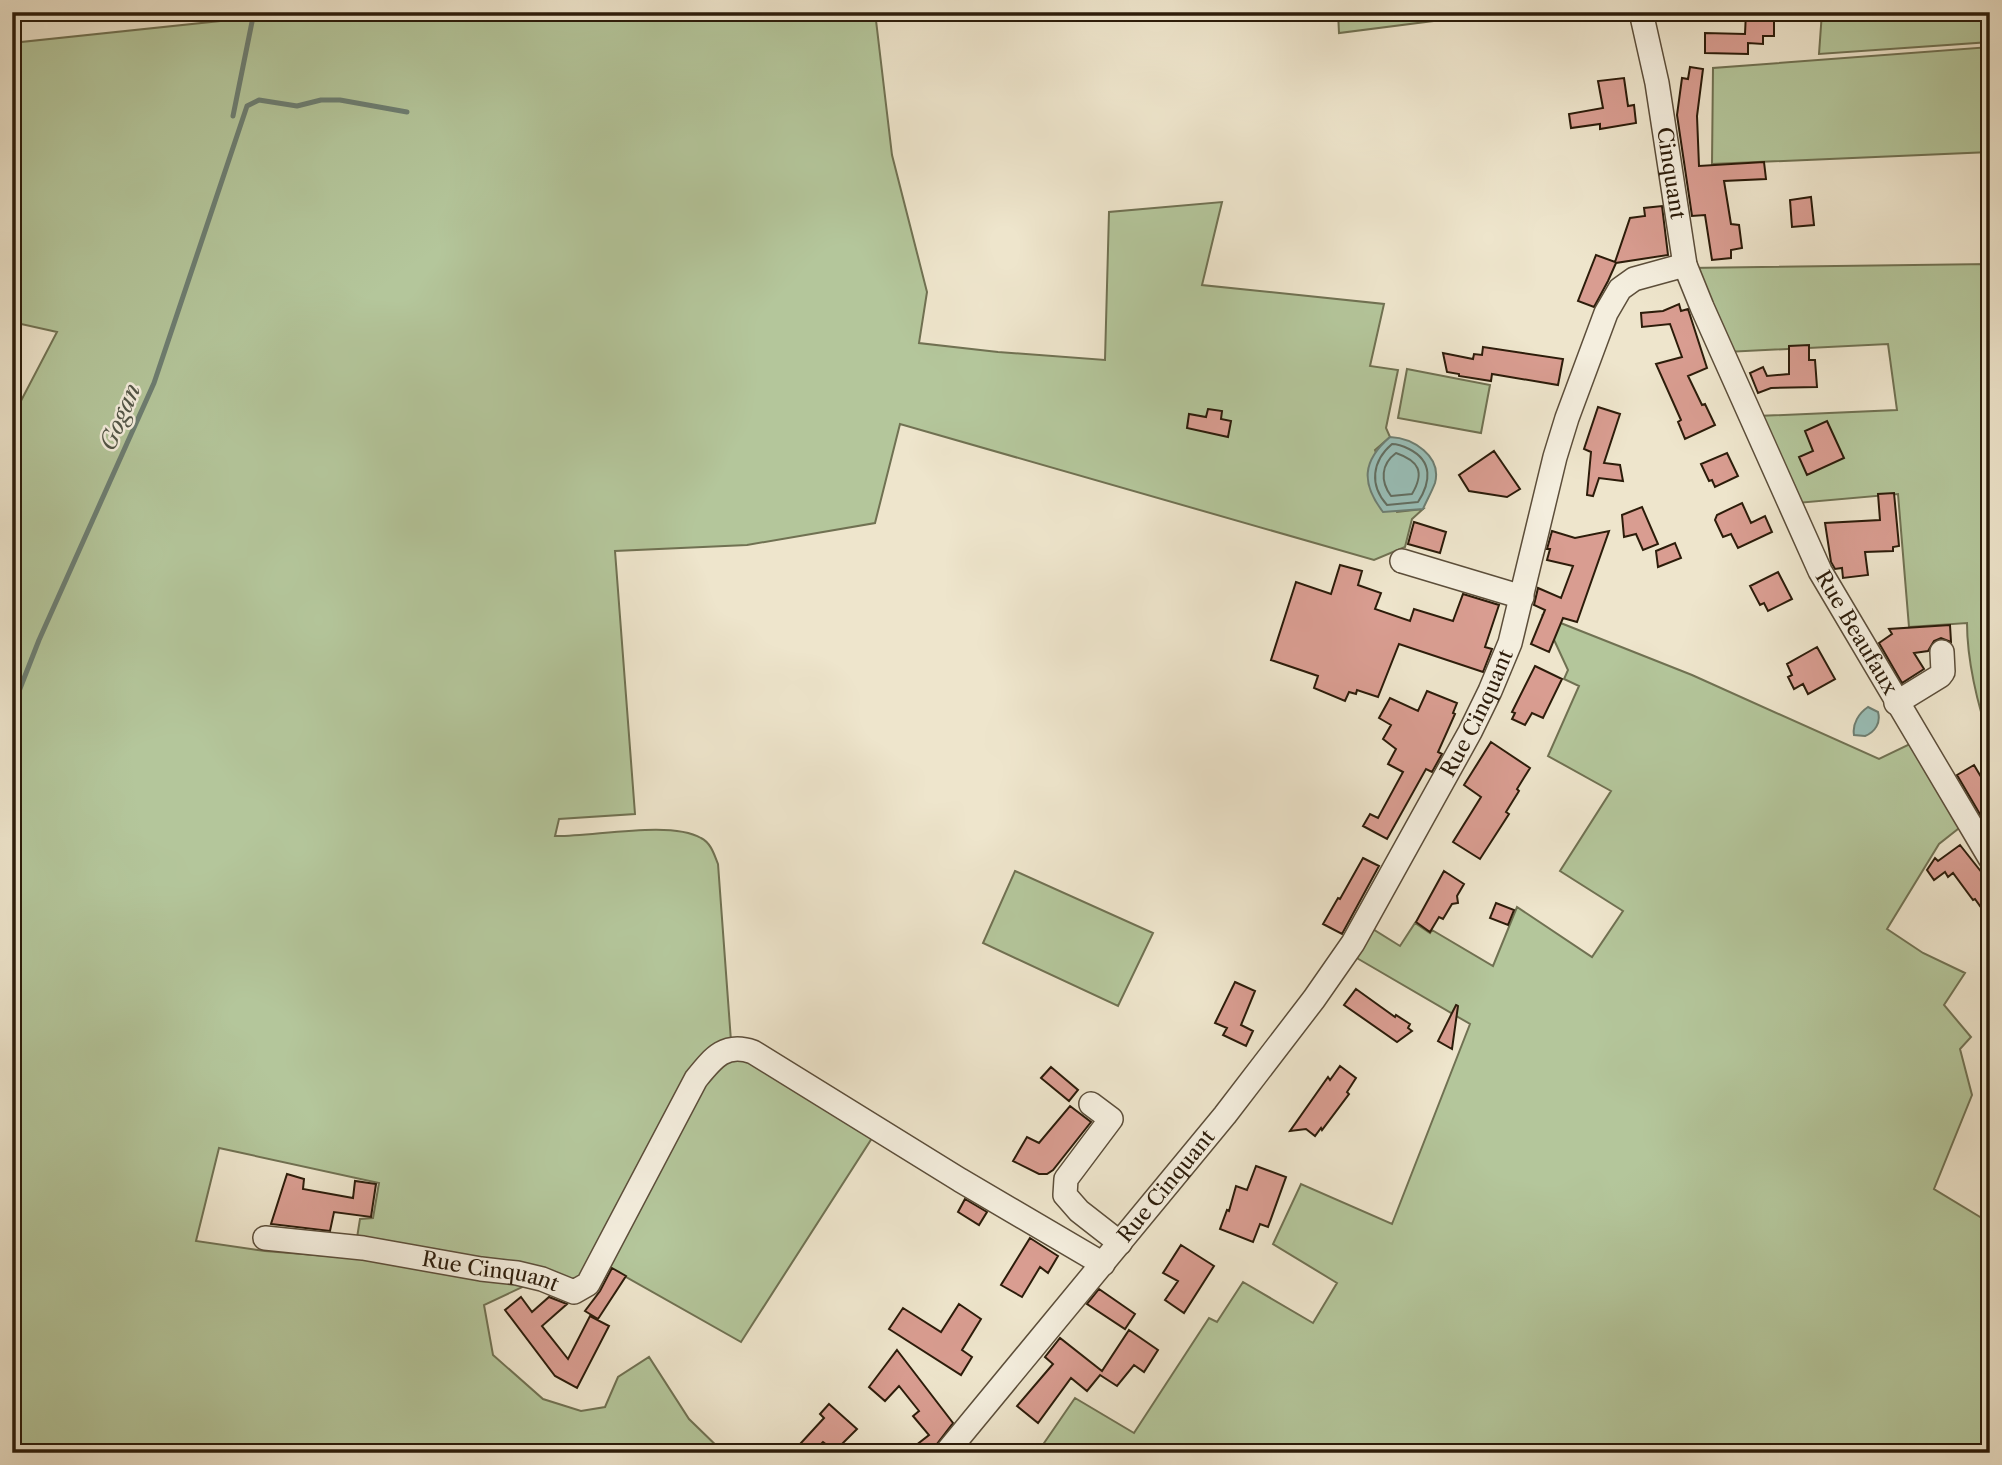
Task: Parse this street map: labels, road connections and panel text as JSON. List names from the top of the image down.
{
  "streets": {
    "street": ["Cinquant", "Rue Beaufaux", "Rue Cinquant"]
  },
  "crossings": [
    ["Cinquant", "Rue Beaufaux"],
    ["Cinquant", "Rue Cinquant"],
    ["Rue Beaufaux", "Rue Cinquant"]
  ],
  "water": ["Gogan"]
}
